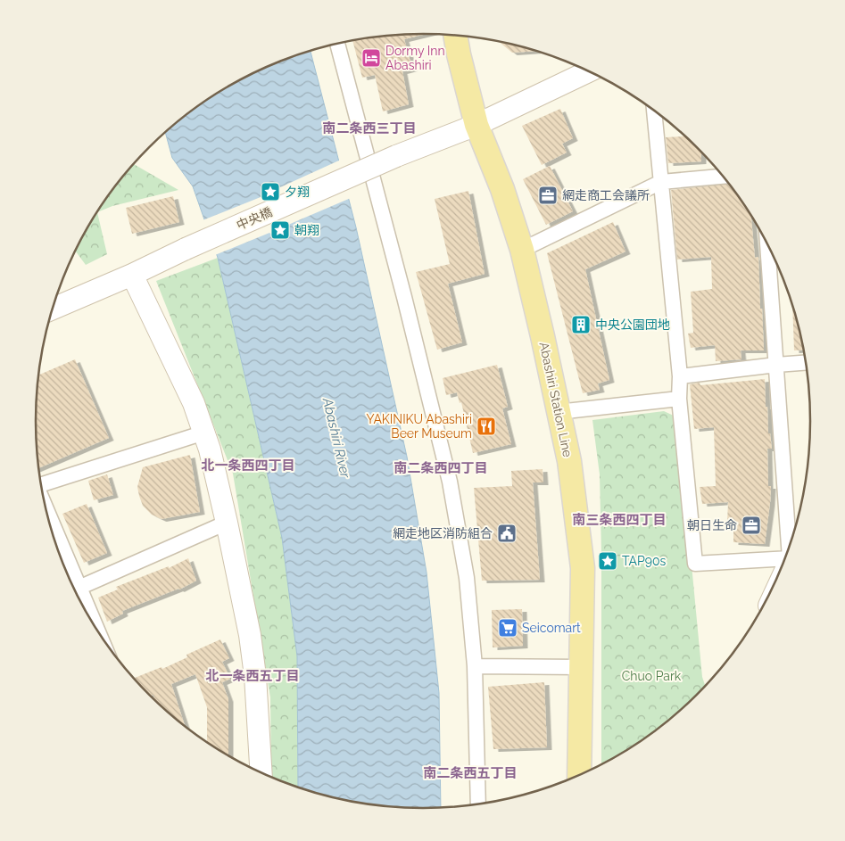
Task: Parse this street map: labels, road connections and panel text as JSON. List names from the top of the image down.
{
  "streets": {
    "main road": ["Abashiri Station Line"],
    "street": ["中央橋"]
  },
  "crossings": [
    ["中央橋", "Abashiri Station Line"]
  ],
  "districts": [
    "南二条西三丁目",
    "北一条西四丁目",
    "南二条西四丁目",
    "南三条西四丁目",
    "北一条西五丁目",
    "南二条西五丁目"
  ],
  "water": ["Abashiri River"],
  "parks": ["Chuo Park"],
  "places": {
    "hotel": ["Dormy Inn Abashiri"],
    "place": ["夕翔", "朝翔", "TAP90s"],
    "office": ["網走商工会議所", "朝日生命"],
    "building": ["中央公園団地"],
    "restaurant": ["YAKINIKU Abashiri Beer Museum"],
    "public building": ["網走地区消防組合"],
    "supermarket": ["Seicomart"]
  }
}
